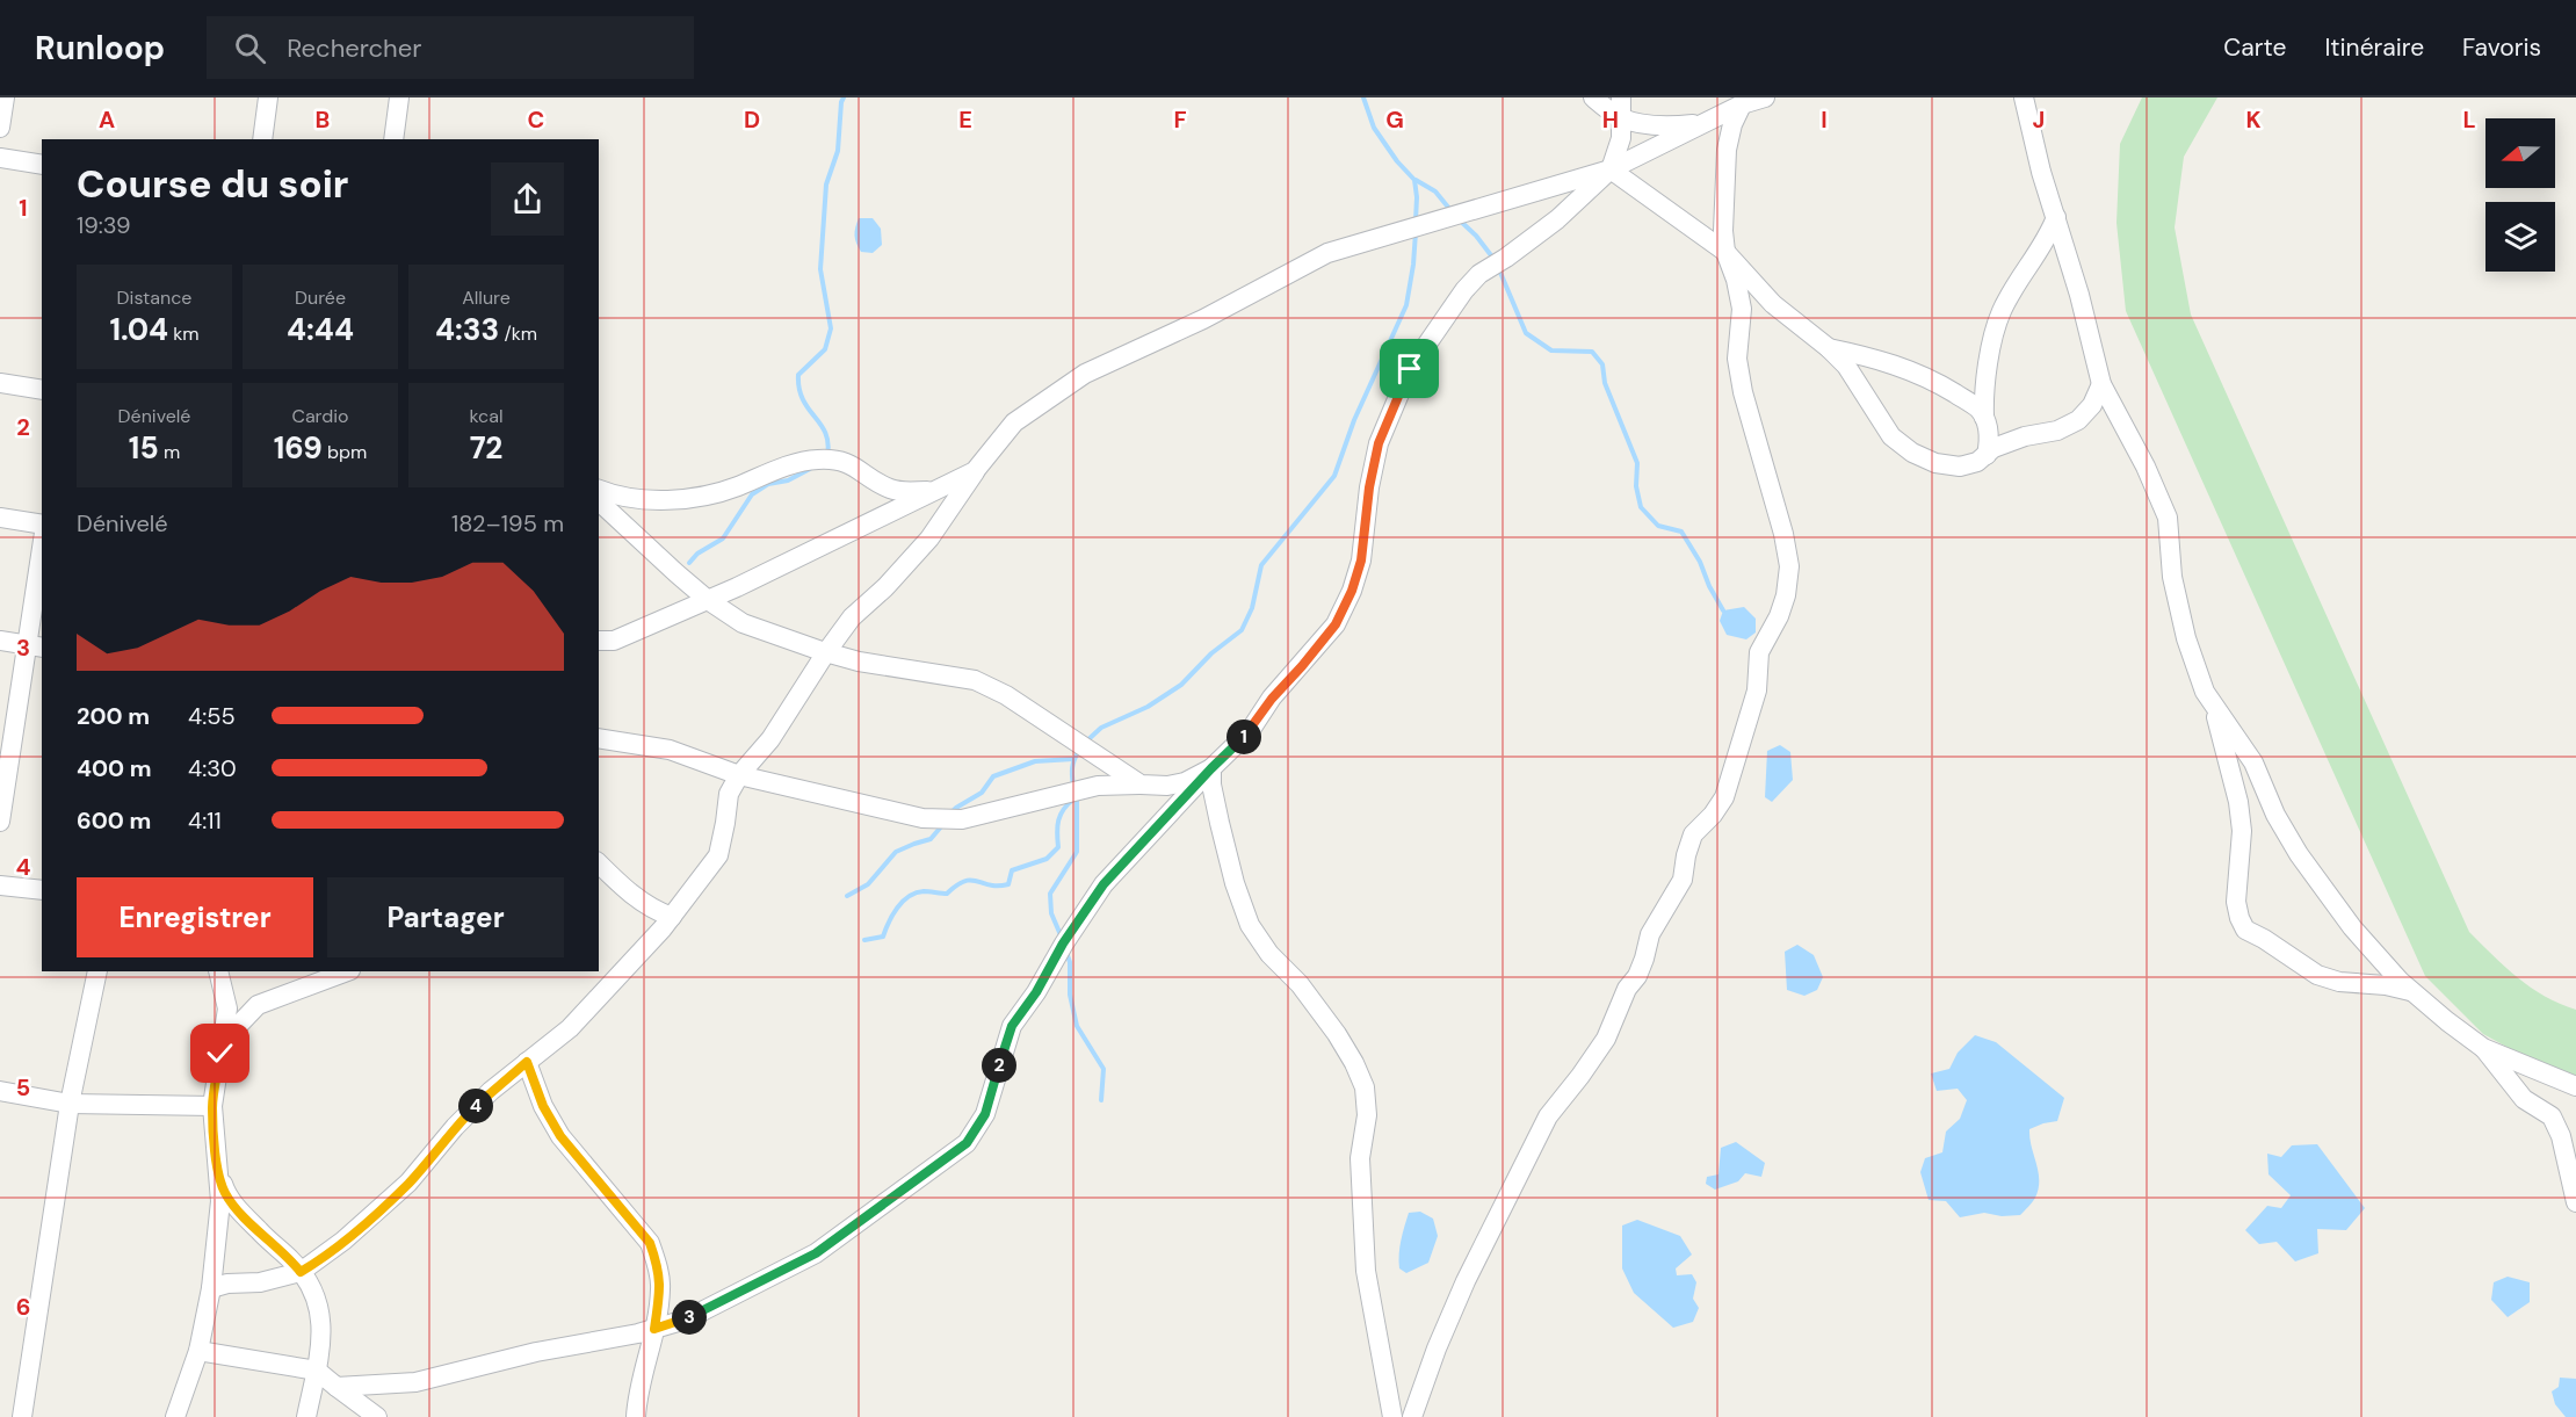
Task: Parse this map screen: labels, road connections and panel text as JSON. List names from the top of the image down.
{
  "north": "left",
  "page": {
    "header": "Runloop",
    "search": "Rechercher",
    "nav": ["Carte", "Itinéraire", "Favoris"],
    "heading": ["Course du soir", "19:39"],
    "stats": [
      ["Distance", "1.04 km"],
      ["Durée", "4:44"],
      ["Allure", "4:33 /km"],
      ["Dénivelé", "15 m"],
      ["Cardio", "169 bpm"],
      ["kcal", "72"]
    ],
    "chart": ["Dénivelé", "182–195 m"],
    "list": [
      {
        "name": "200 m",
        "note": "4:55"
      },
      {
        "name": "400 m",
        "note": "4:30"
      },
      {
        "name": "600 m",
        "note": "4:11"
      }
    ],
    "pins": [
      "1",
      "2",
      "4",
      "3"
    ],
    "buttons": ["Enregistrer", "Partager"]
  },
  "grid": {
    "columns": [
      "A",
      "B",
      "C",
      "D",
      "E",
      "F",
      "G",
      "H",
      "I",
      "J",
      "K",
      "L"
    ],
    "rows": [
      "1",
      "2",
      "3",
      "4",
      "5",
      "6"
    ]
  }
}
